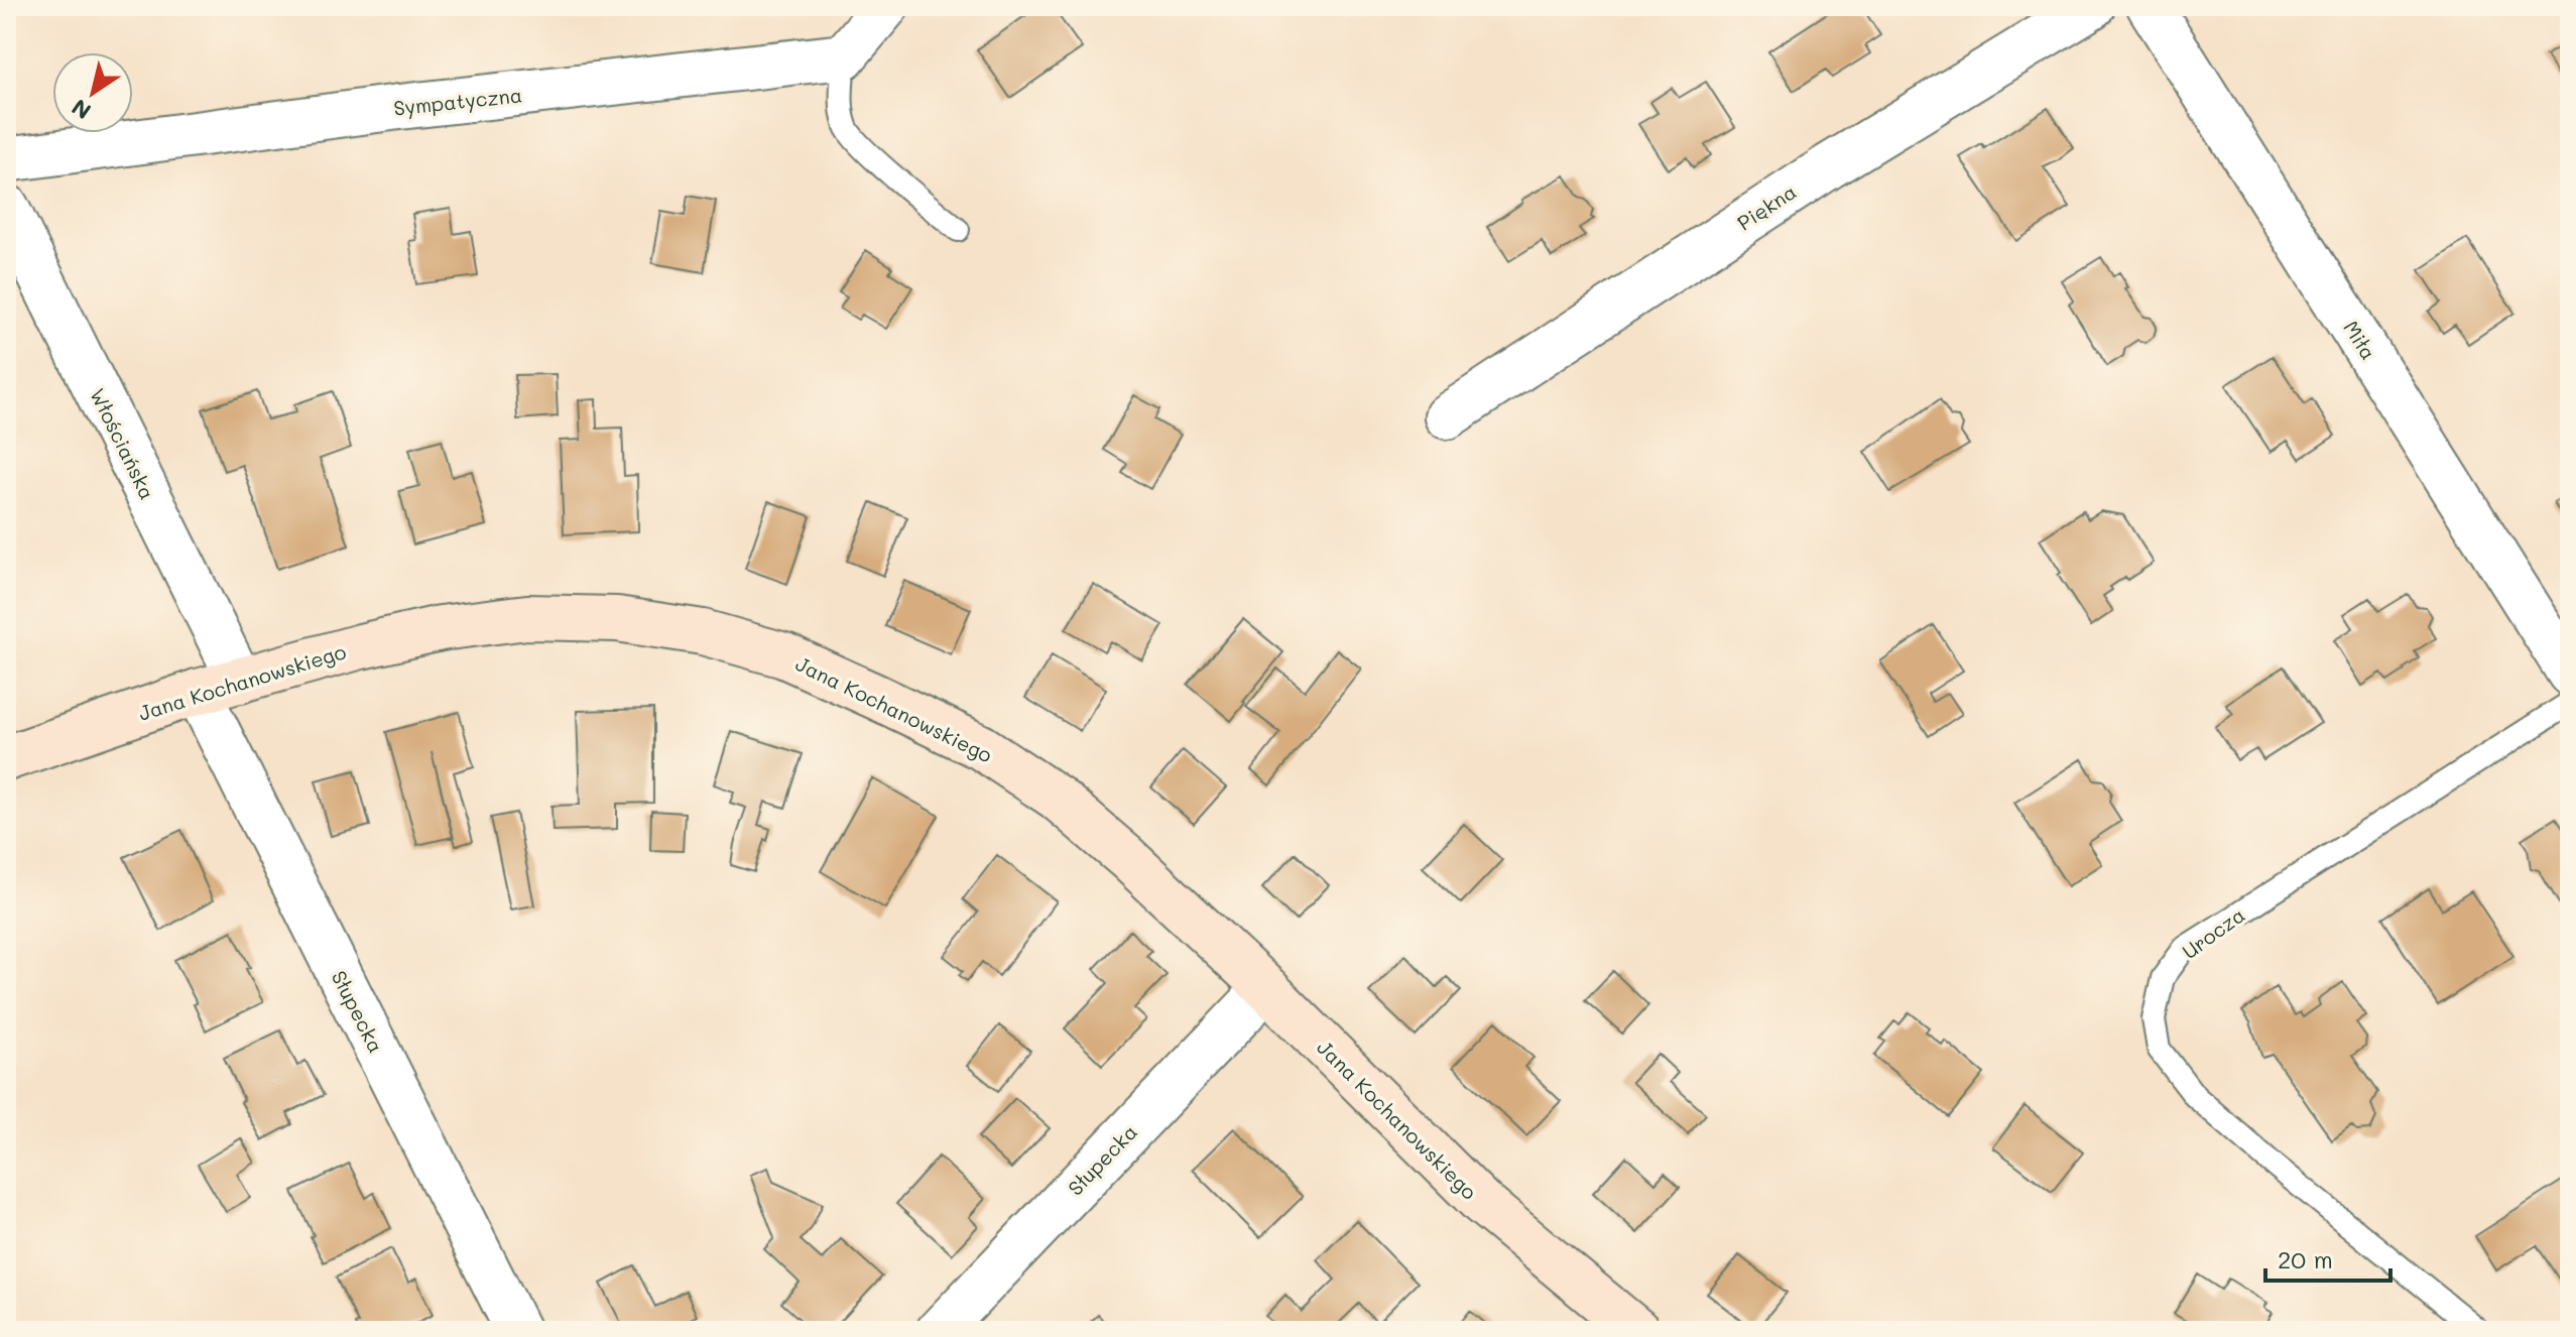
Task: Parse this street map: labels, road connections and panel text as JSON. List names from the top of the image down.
{
  "streets": {
    "street": [
      "Sympatyczna",
      "Piękna",
      "Miła",
      "Włościańska",
      "Jana Kochanowskiego",
      "Słupecka"
    ],
    "lane": ["Urocza"]
  },
  "crossings": [
    ["Włościańska", "Jana Kochanowskiego"],
    ["Jana Kochanowskiego", "Słupecka"]
  ],
  "scale_bar": "20 m",
  "north": "bottom left"
}
